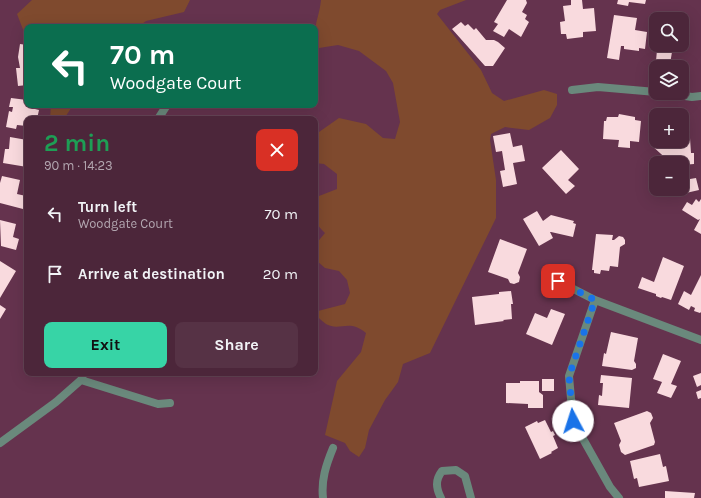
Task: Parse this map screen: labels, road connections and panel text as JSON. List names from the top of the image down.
{
  "page": {
    "map_buttons": ["+", "−"],
    "turn": ["70 m", "Woodgate Court"],
    "heading": ["2 min", "90 m · 14:23"],
    "list": [
      {
        "name": "Turn left",
        "note": "Woodgate Court",
        "value": "70 m"
      },
      {
        "name": "Arrive at destination",
        "value": "20 m"
      }
    ],
    "buttons": ["Exit", "Share"]
  }
}
